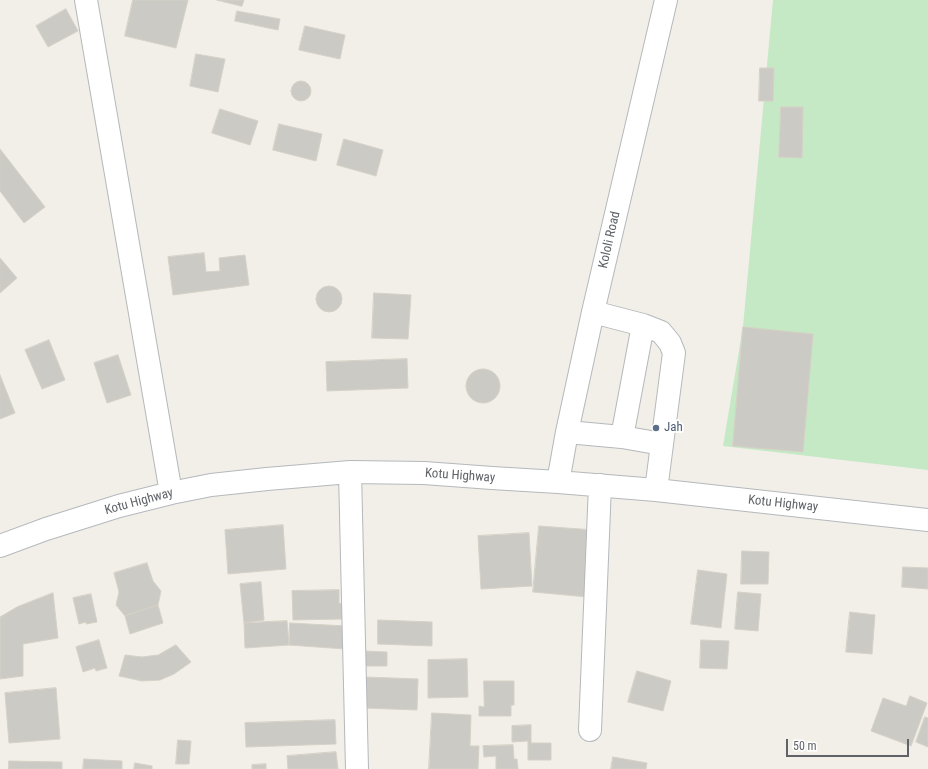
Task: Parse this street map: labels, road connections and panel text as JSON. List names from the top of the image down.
{
  "streets": {
    "street": ["Kololi Road", "Kotu Highway"]
  },
  "crossings": [
    ["Kololi Road", "Kotu Highway"]
  ],
  "places": ["Jah"],
  "scale_bar": "50 m"
}
